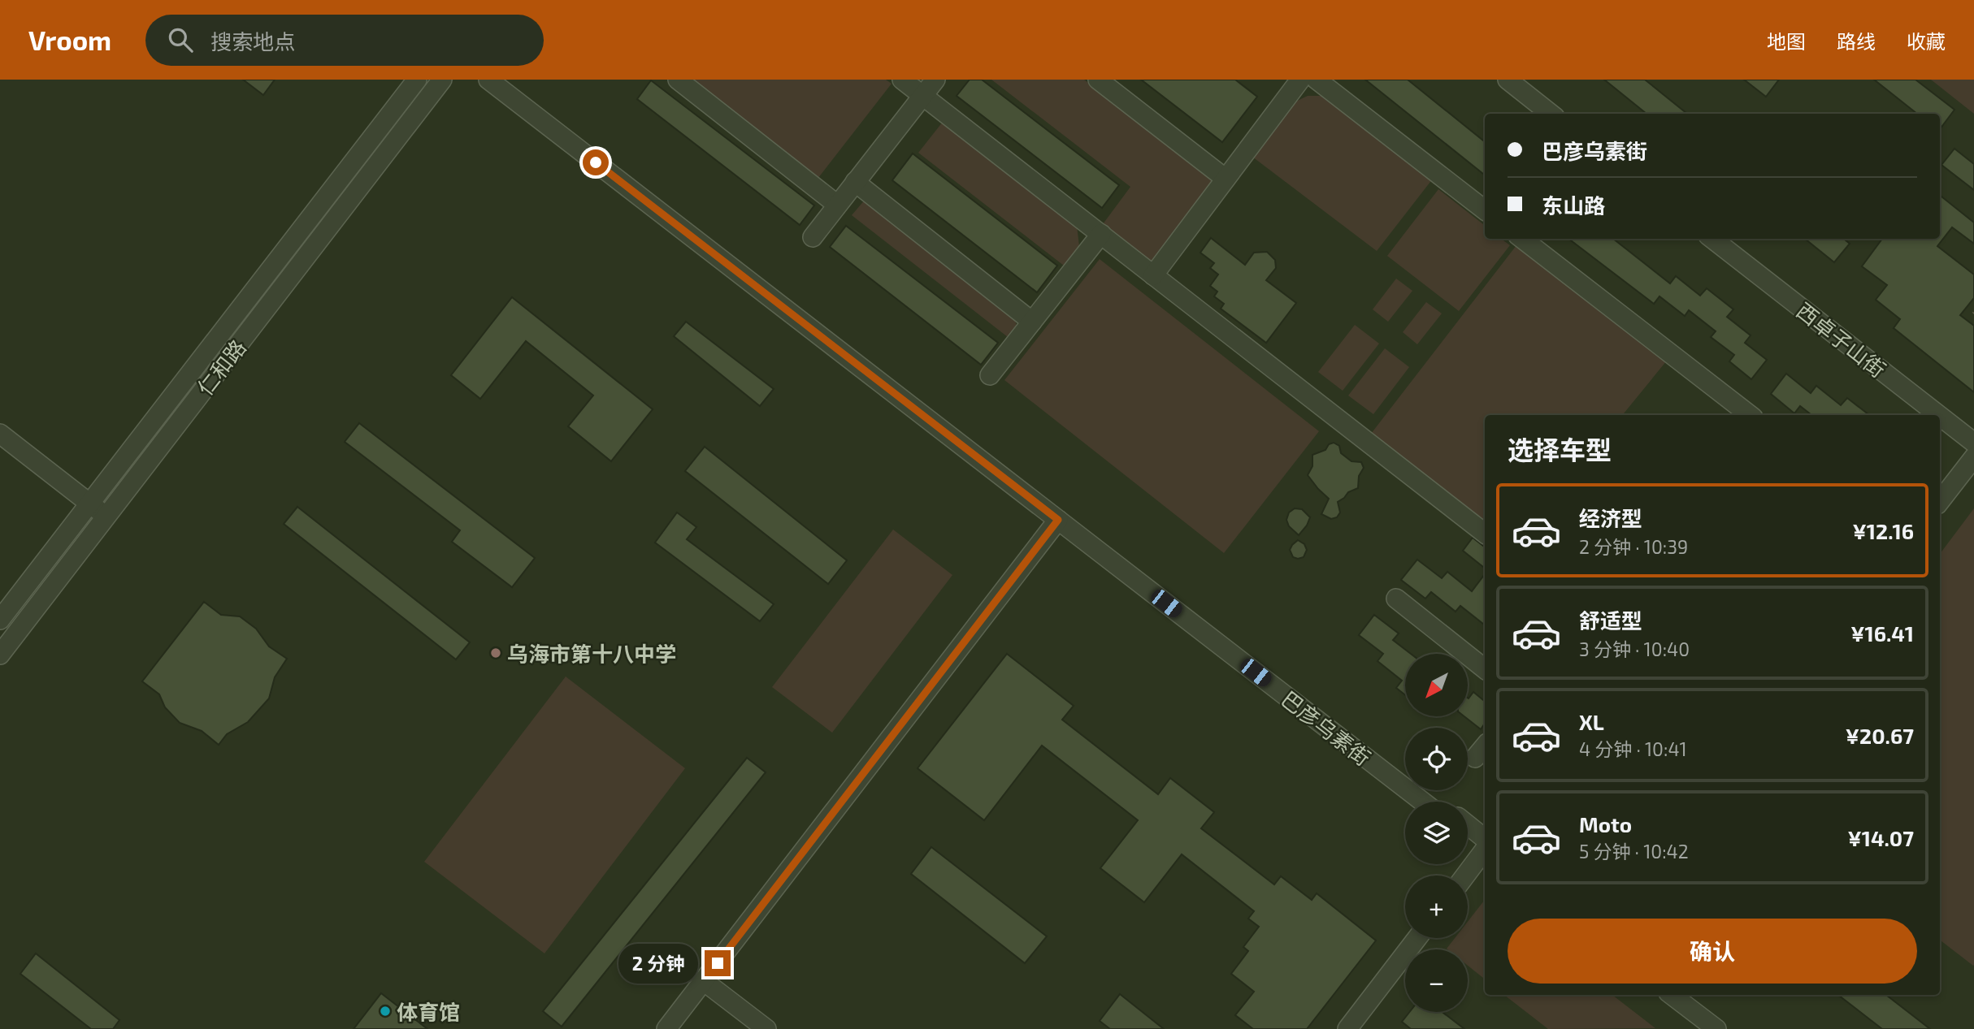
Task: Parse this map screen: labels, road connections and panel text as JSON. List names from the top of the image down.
{
  "streets": {
    "street": ["西卓子山街", "仁和路", "巴彦乌素街"]
  },
  "places": ["乌海市第十八中学", "体育馆"],
  "north": "bottom left",
  "page": {
    "header": "Vroom",
    "search": "搜索地点",
    "nav": ["地图", "路线", "收藏"],
    "banner": ["巴彦乌素街", "东山路"],
    "heading": "选择车型",
    "list": [
      {
        "name": "经济型",
        "note": "2 分钟 · 10:39",
        "value": "¥12.16"
      },
      {
        "name": "舒适型",
        "note": "3 分钟 · 10:40",
        "value": "¥16.41"
      },
      {
        "name": "XL",
        "note": "4 分钟 · 10:41",
        "value": "¥20.67"
      },
      {
        "name": "Moto",
        "note": "5 分钟 · 10:42",
        "value": "¥14.07"
      }
    ],
    "map_buttons": ["+", "−"],
    "buttons": "确认",
    "bubble": "2 分钟"
  }
}
